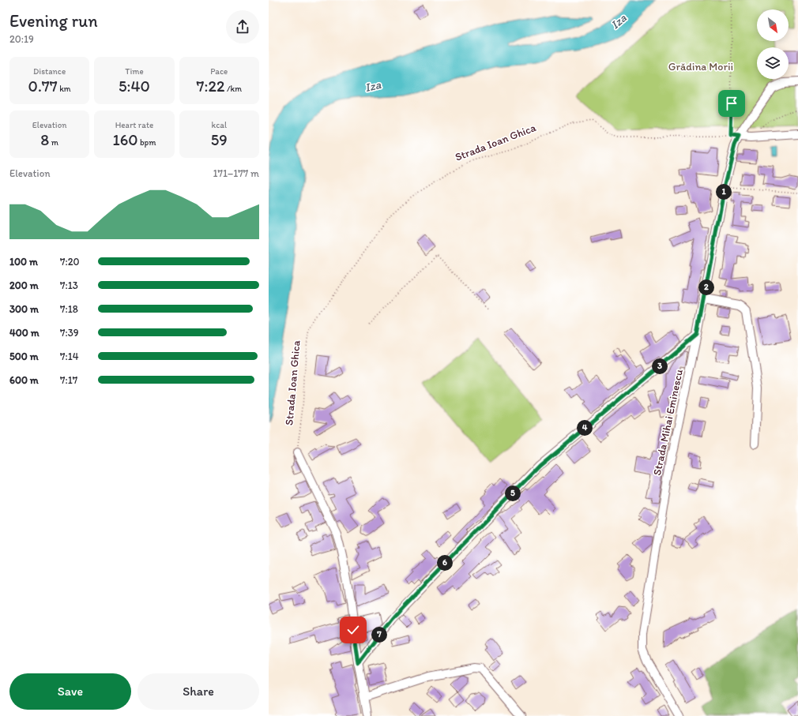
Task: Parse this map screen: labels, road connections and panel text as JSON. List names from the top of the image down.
{
  "streets": {
    "street": ["Strada Mihai Eminescu"],
    "path": ["Strada Ioan Ghica"]
  },
  "crossings": [
    ["Strada Ioan Ghica", "Strada Mihai Eminescu"]
  ],
  "water": ["Iza"],
  "parks": ["Grădina Morii"],
  "north": "bottom right",
  "page": {
    "heading": ["Evening run", "20:19"],
    "stats": [
      ["Distance", "0.77 km"],
      ["Time", "5:40"],
      ["Pace", "7:22 /km"],
      ["Elevation", "8 m"],
      ["Heart rate", "160 bpm"],
      ["kcal", "59"]
    ],
    "chart": ["Elevation", "171–177 m"],
    "pins": [
      "1",
      "2",
      "3",
      "4",
      "5",
      "6",
      "7"
    ],
    "list": [
      {
        "name": "100 m",
        "note": "7:20"
      },
      {
        "name": "200 m",
        "note": "7:13"
      },
      {
        "name": "300 m",
        "note": "7:18"
      },
      {
        "name": "400 m",
        "note": "7:39"
      },
      {
        "name": "500 m",
        "note": "7:14"
      },
      {
        "name": "600 m",
        "note": "7:17"
      }
    ],
    "buttons": ["Save", "Share"]
  }
}
